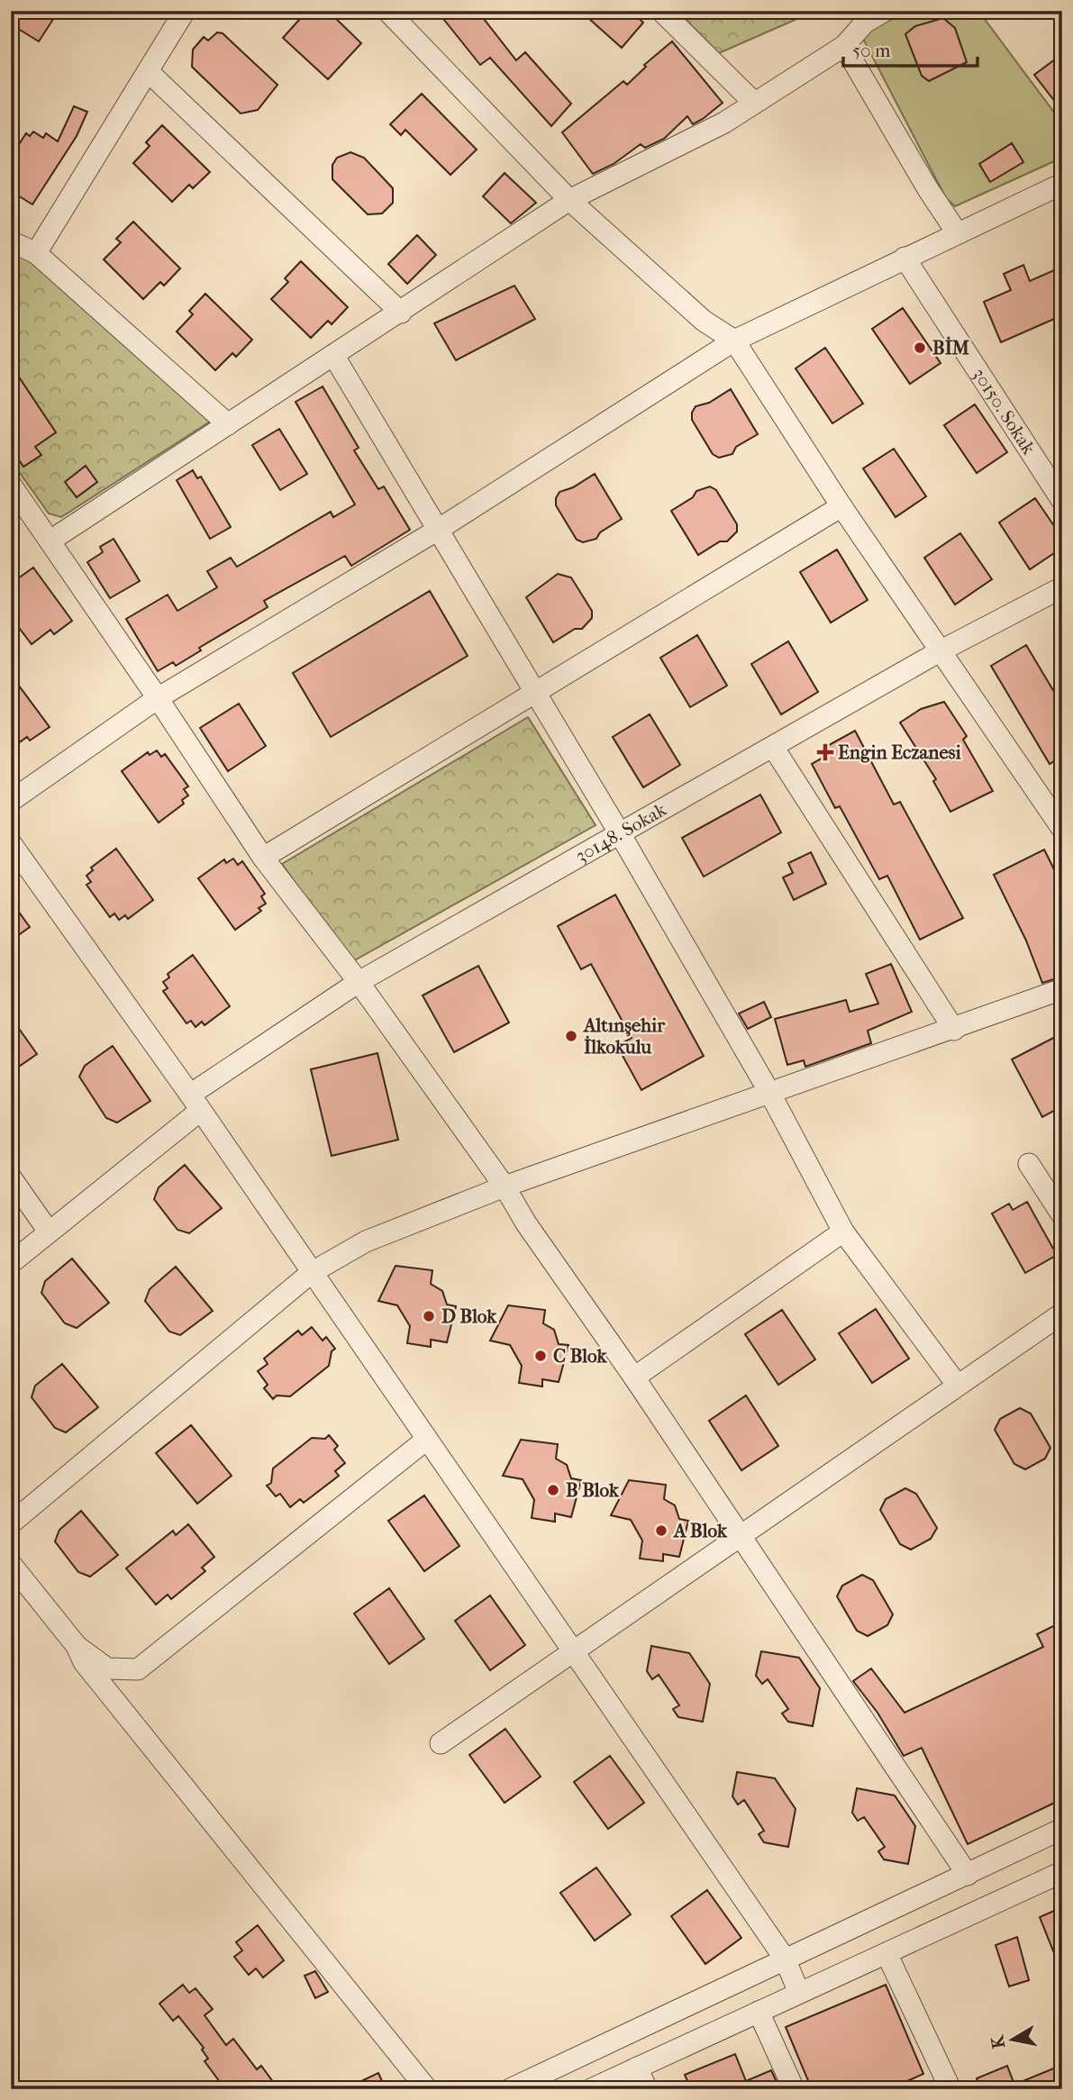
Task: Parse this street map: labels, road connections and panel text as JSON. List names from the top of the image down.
{
  "streets": {
    "street": ["30150. Sokak", "30148. Sokak"]
  },
  "places": {
    "other": [
      "BİM",
      "Altınşehir İlkokulu",
      "D Blok",
      "C Blok",
      "B Blok",
      "A Blok"
    ],
    "health": ["Engin Eczanesi"]
  },
  "scale_bar": "50 m",
  "north": "left"
}
